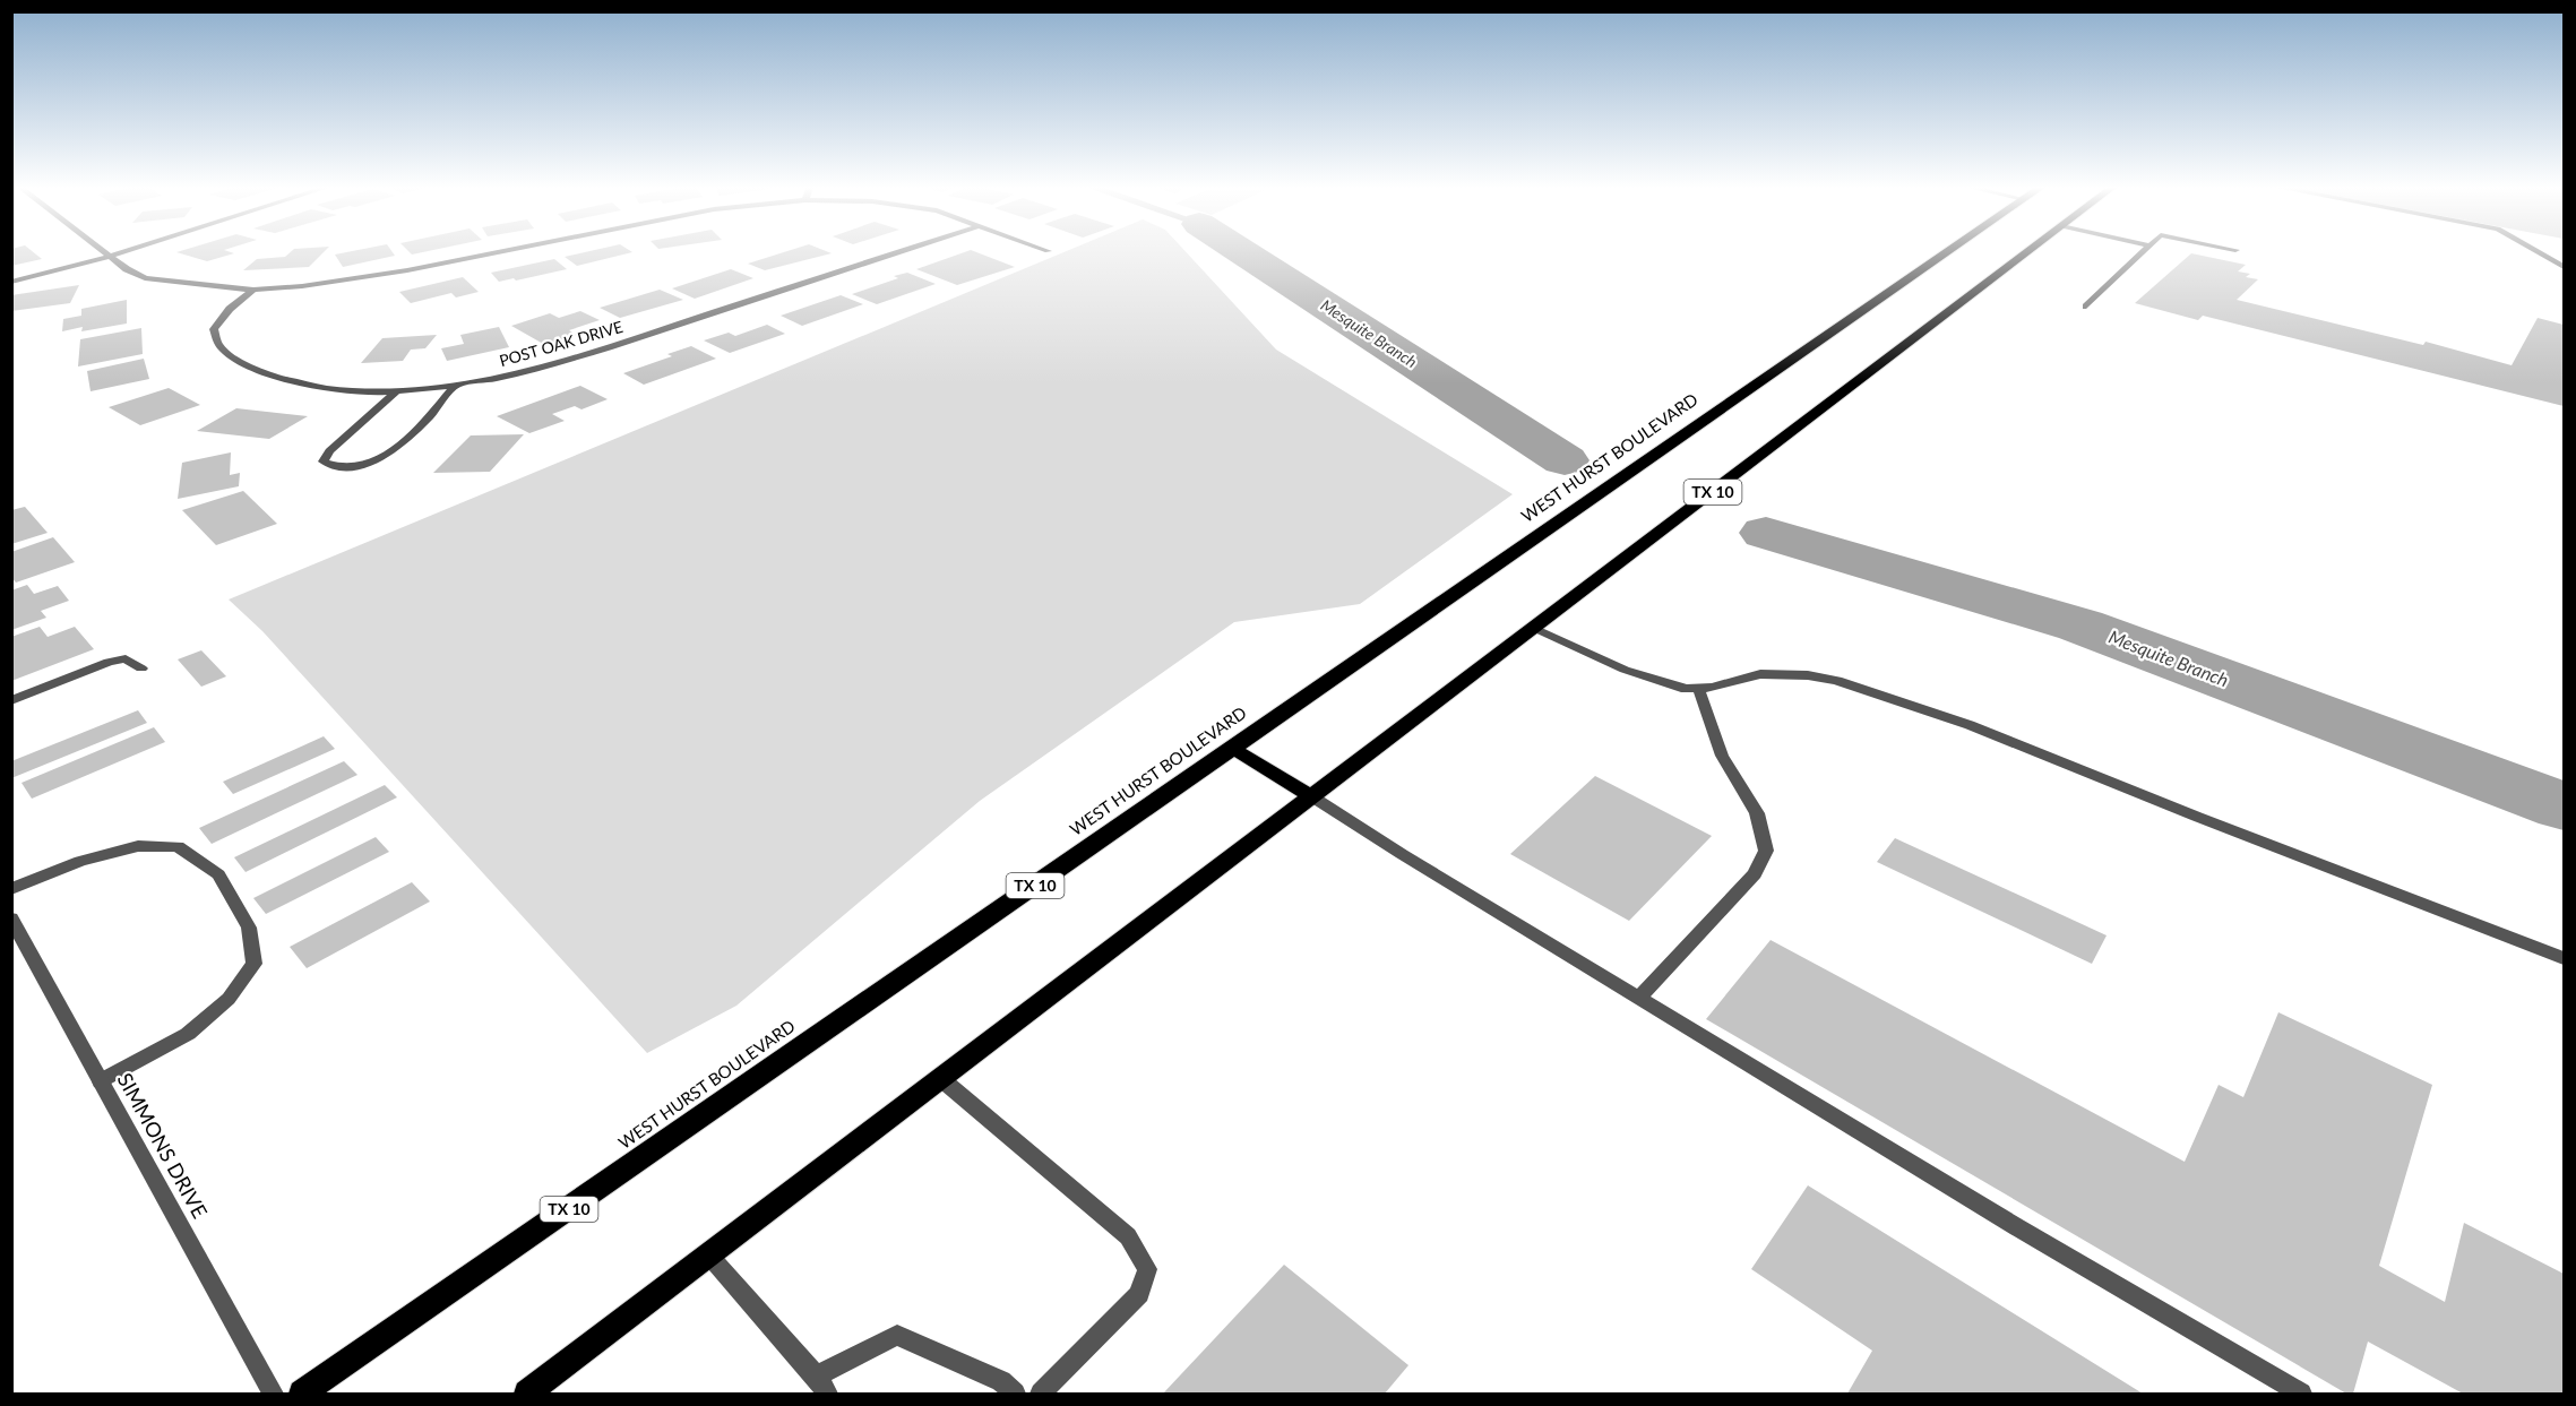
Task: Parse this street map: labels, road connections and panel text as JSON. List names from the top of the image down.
{
  "streets": {
    "main road": ["WEST HURST BOULEVARD", "TX 10"],
    "street": ["POST OAK DRIVE", "SIMMONS DRIVE"]
  },
  "water": ["Mesquite Branch"]
}
